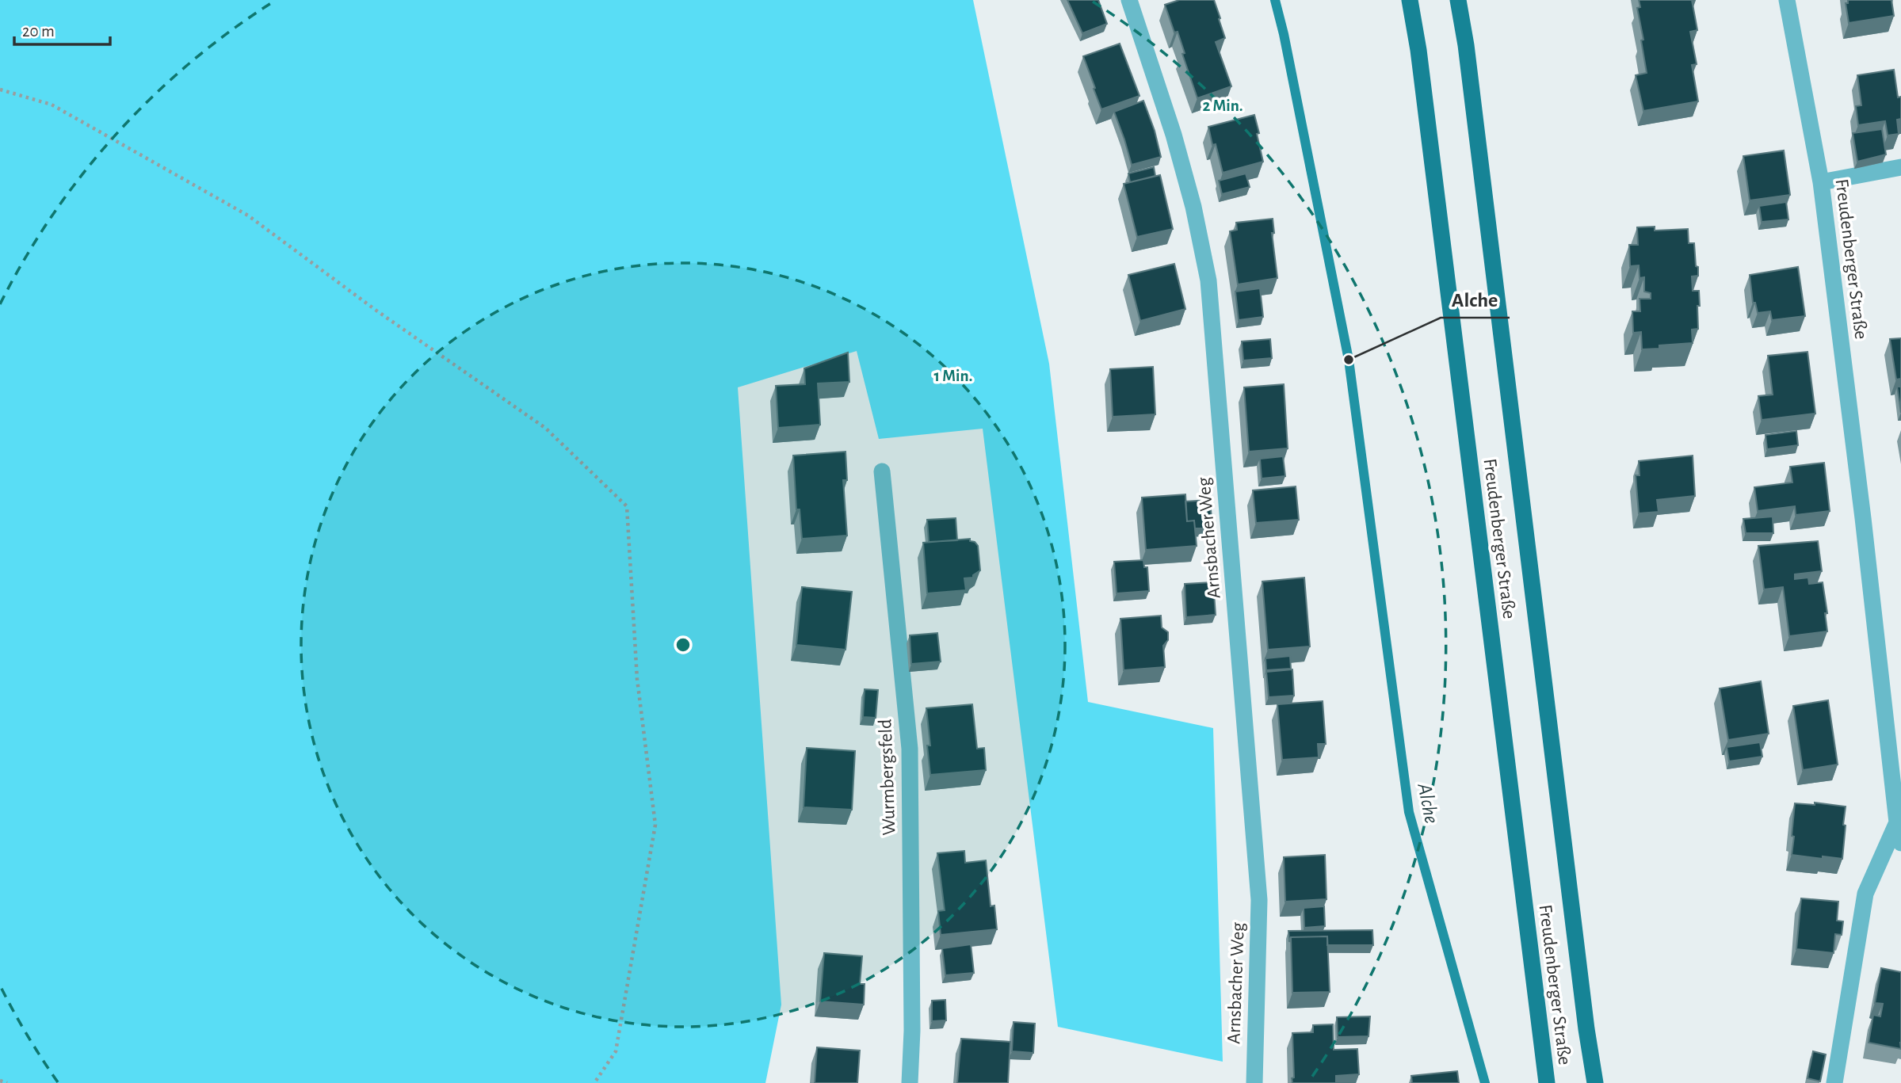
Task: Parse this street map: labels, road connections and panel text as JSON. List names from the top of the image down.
{
  "streets": {
    "main road": ["Freudenberger Straße"],
    "street": ["Arnsbacher Weg", "Wurmbergsfeld"]
  },
  "water": ["Alche"],
  "places": ["Alche"],
  "scale_bar": "20 m",
  "rings": ["2 Min.", "1 Min."]
}
